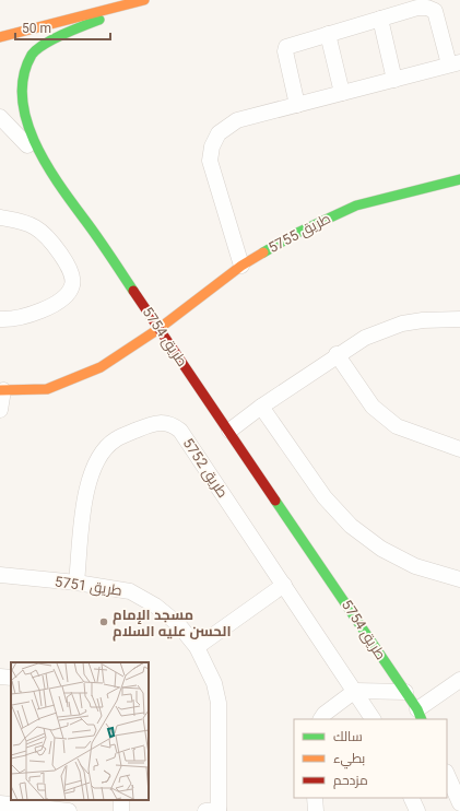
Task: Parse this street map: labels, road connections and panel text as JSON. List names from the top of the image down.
{
  "streets": {
    "main road": ["طريق 5755", "طريق 5754"],
    "street": ["طريق 5752", "طريق 5751"]
  },
  "crossings": [
    ["طريق 5755", "طريق 5754"],
    ["طريق 5752", "طريق 5751"]
  ],
  "places": ["مسجد الإمام الحسن عليه السلام"],
  "legend": ["سالك", "بطيء", "مزدحم"],
  "scale_bar": "50 m"
}
